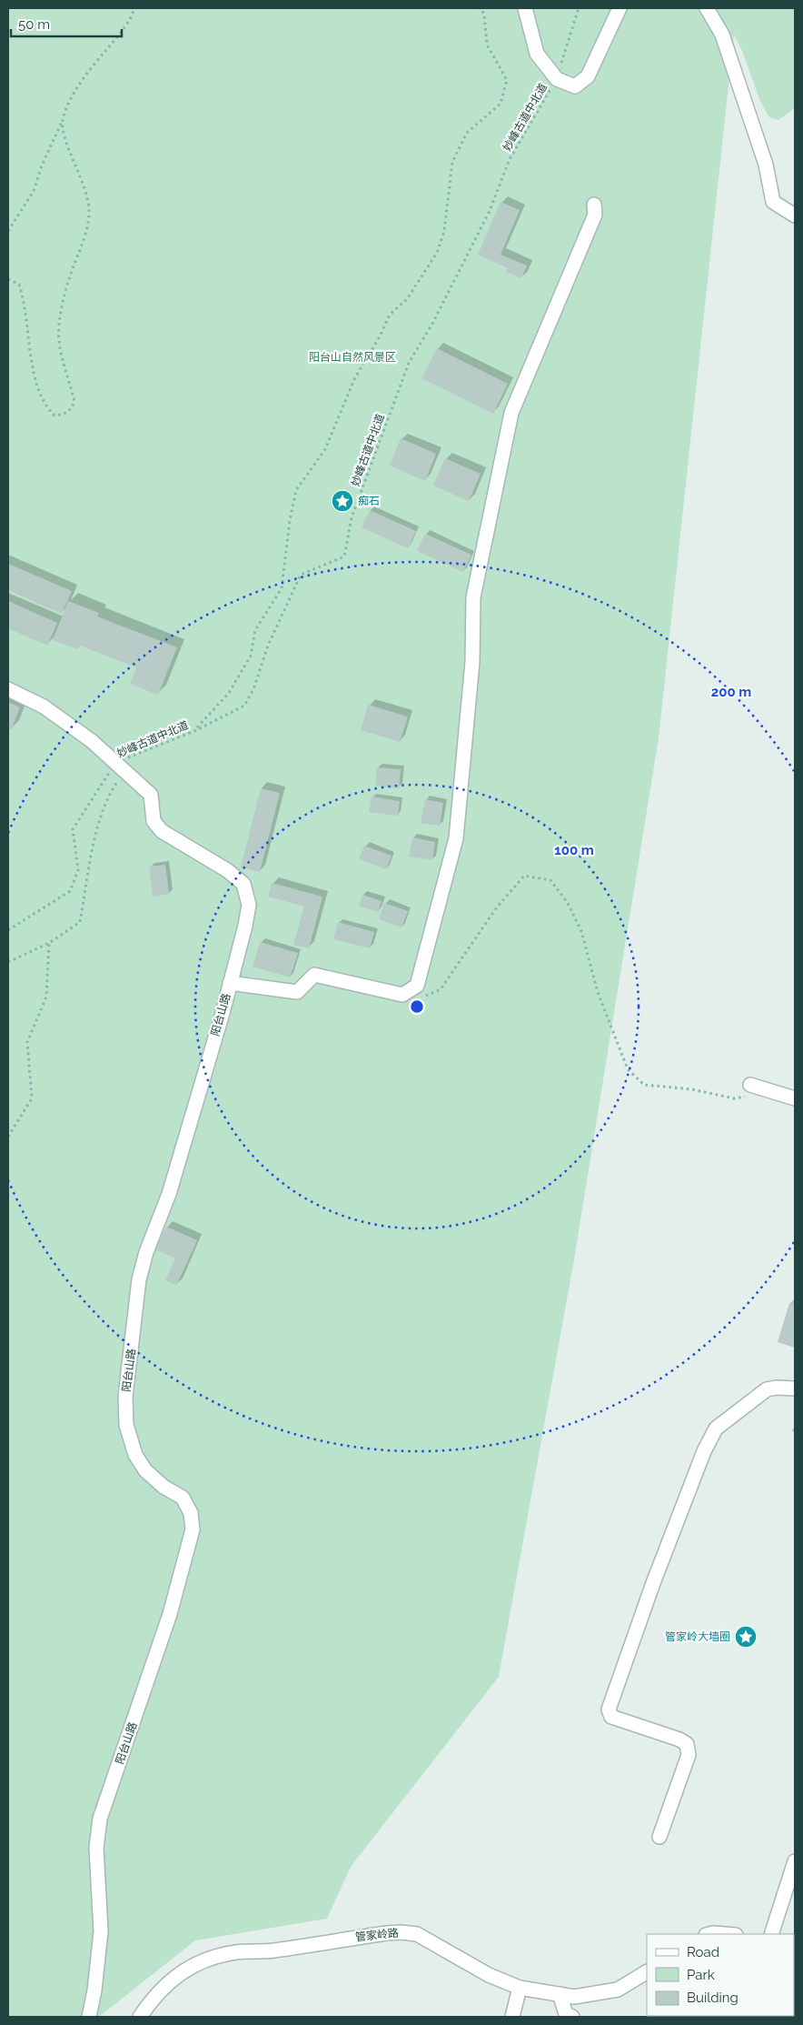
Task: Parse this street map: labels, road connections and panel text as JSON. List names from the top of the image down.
{
  "streets": {
    "street": ["阳台山路", "管家岭路"],
    "path": ["妙峰古道中北道"]
  },
  "crossings": [
    ["妙峰古道中北道", "阳台山路"]
  ],
  "parks": ["阳台山自然风景区"],
  "places": {
    "place": ["痴石", "管家岭大墙圈"]
  },
  "legend": ["Road", "Park", "Building"],
  "scale_bar": "50 m",
  "rings": ["200 m", "100 m"]
}
